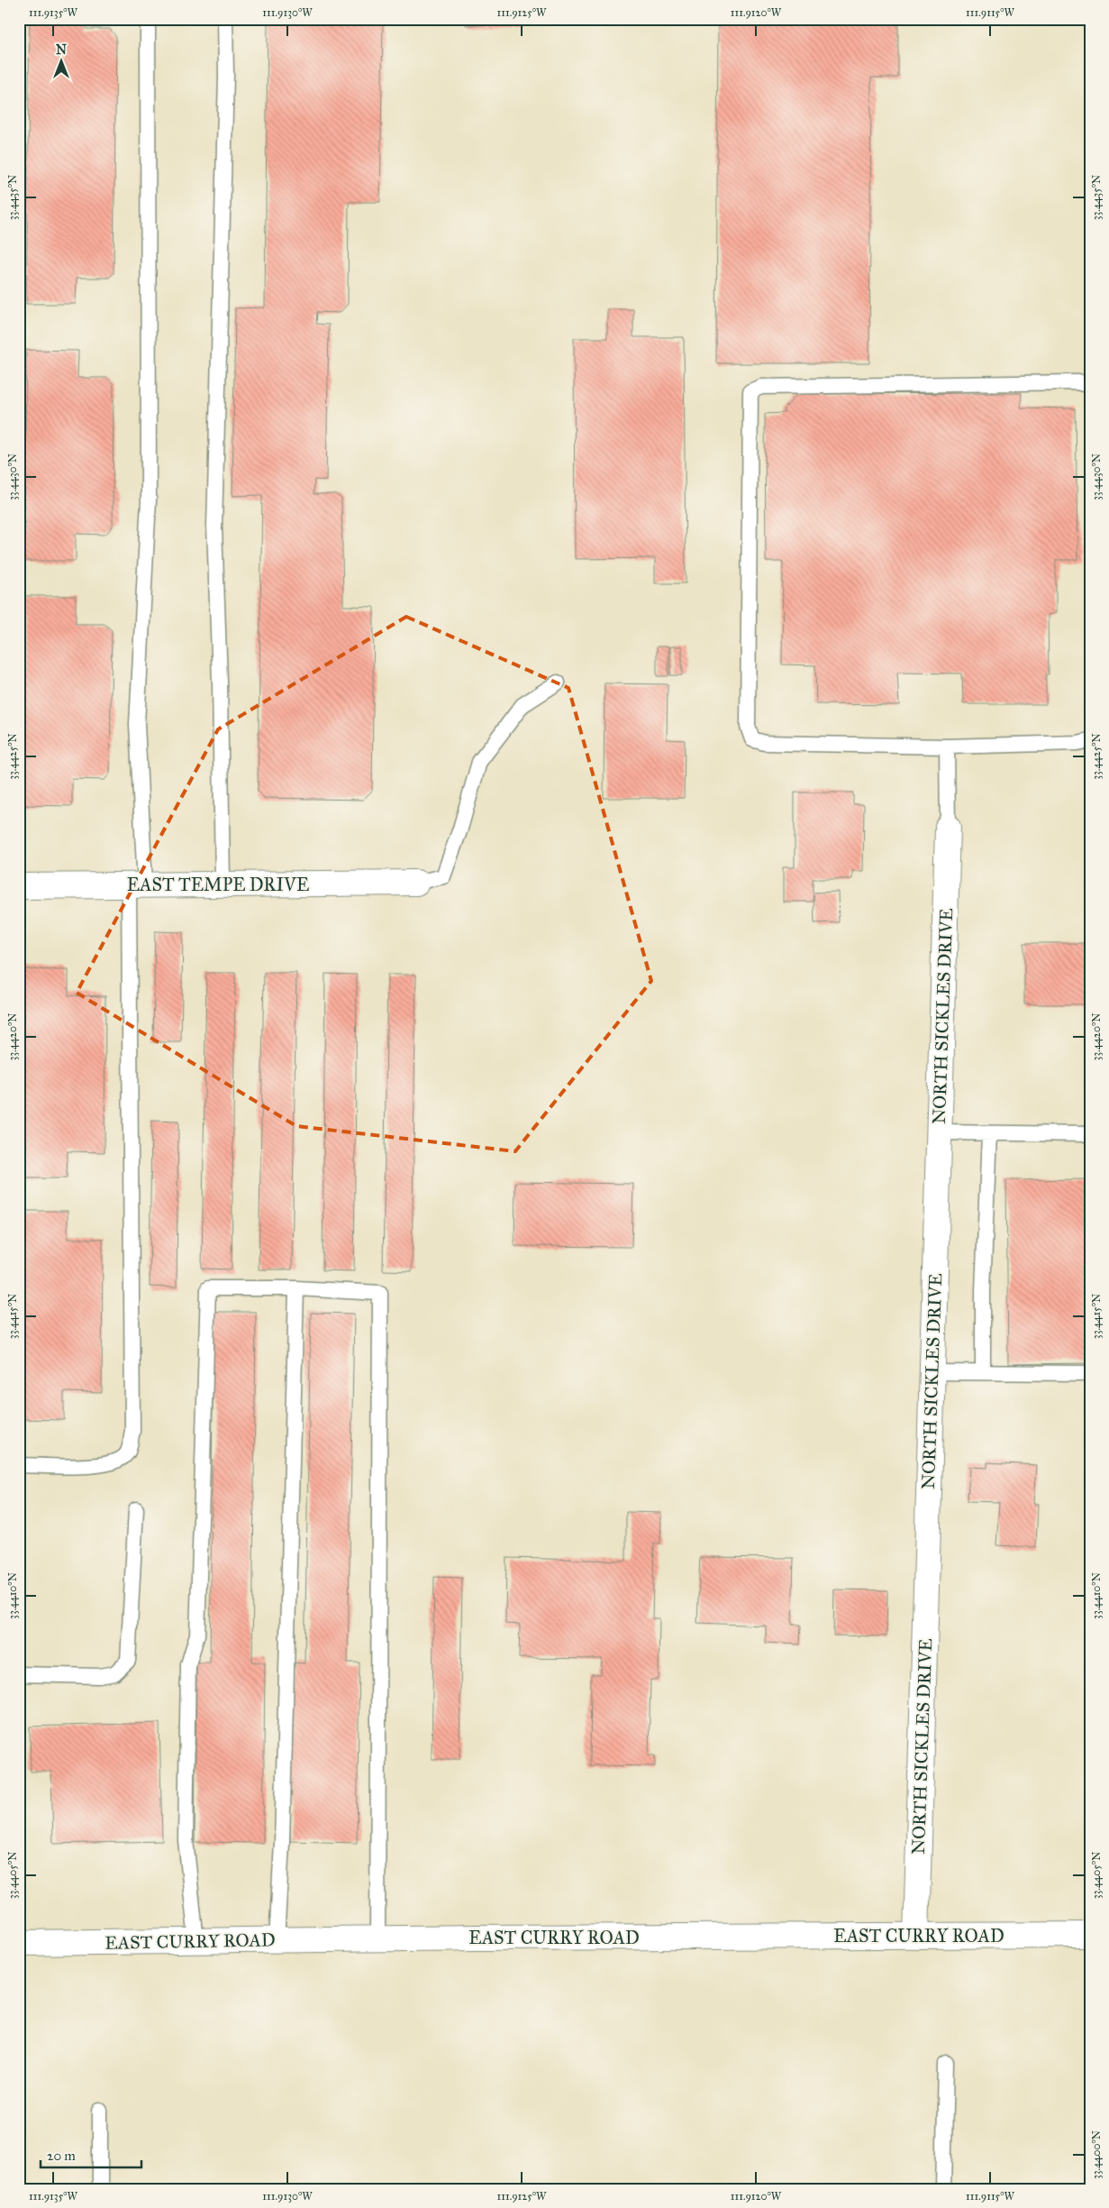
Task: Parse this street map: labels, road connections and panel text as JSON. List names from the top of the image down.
{
  "streets": {
    "street": ["EAST TEMPE DRIVE", "NORTH SICKLES DRIVE", "EAST CURRY ROAD"]
  },
  "crossings": [
    ["NORTH SICKLES DRIVE", "EAST CURRY ROAD"]
  ],
  "scale_bar": "20 m",
  "north": "top",
  "coordinates": [
    "111.9135°W",
    "111.9130°W",
    "111.9125°W",
    "111.9120°W",
    "111.9115°W",
    "33.4435°N",
    "33.4430°N",
    "33.4425°N",
    "33.4420°N",
    "33.4415°N",
    "33.4410°N",
    "33.4405°N",
    "33.4400°N"
  ]
}
